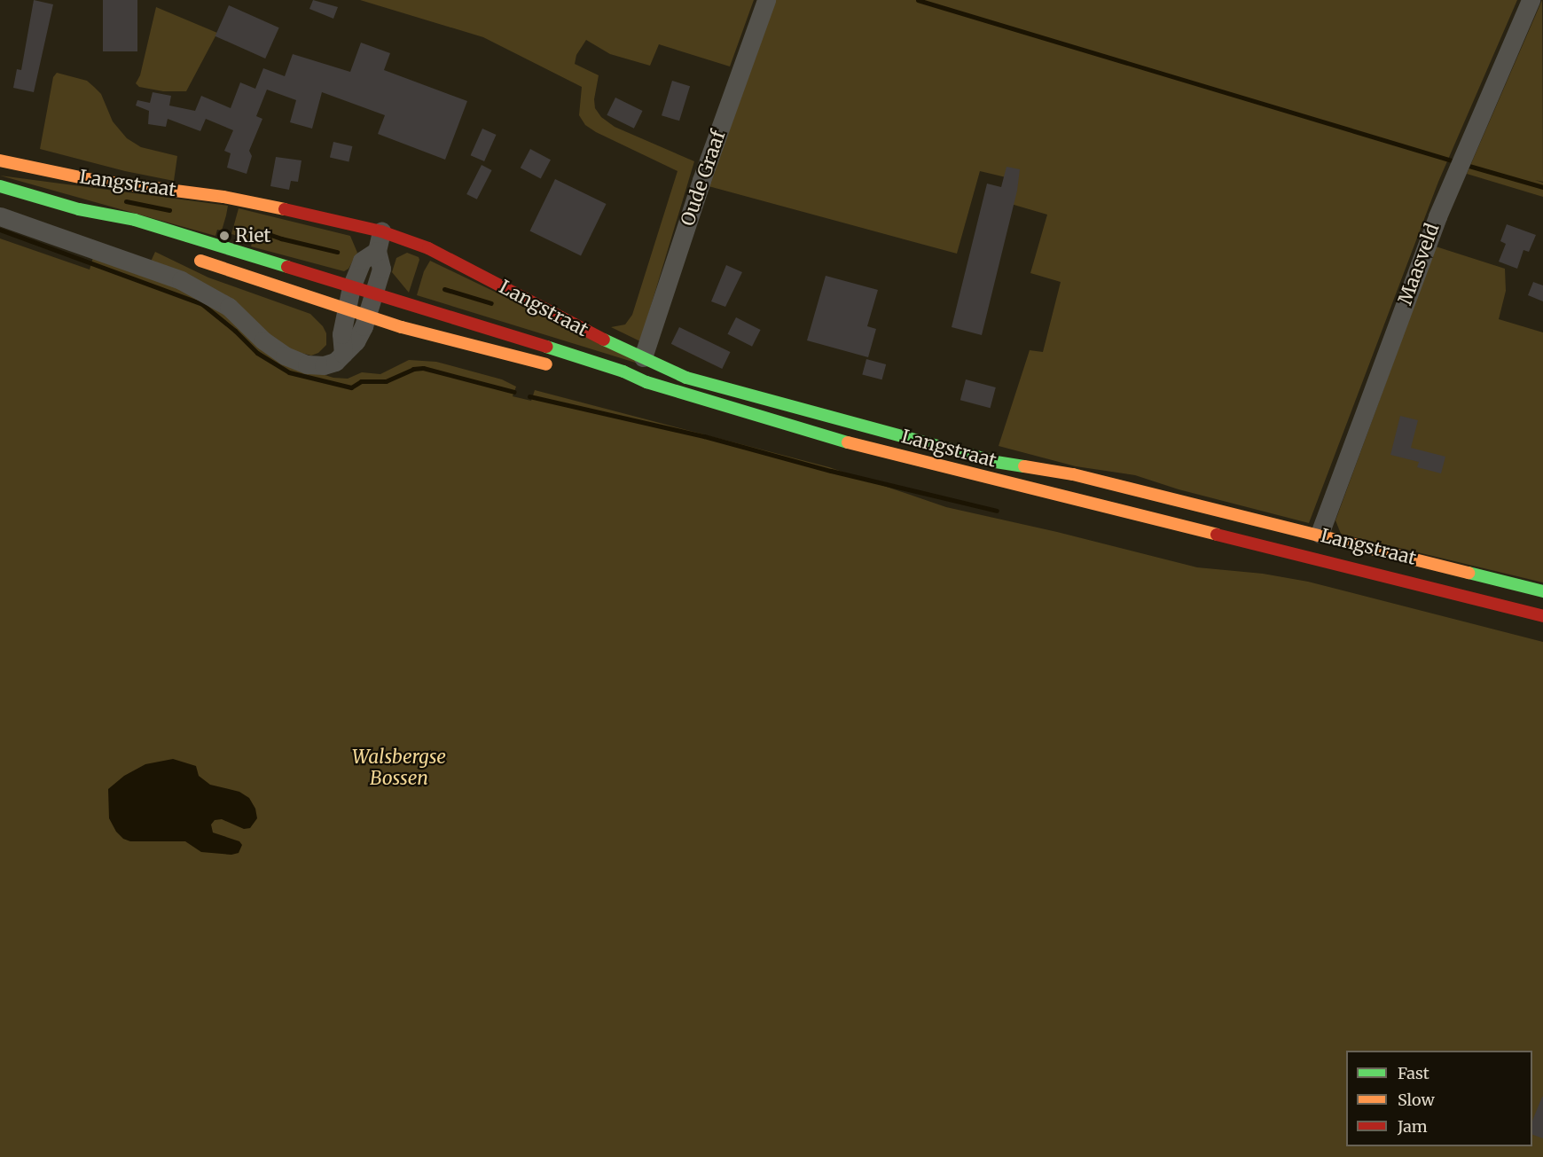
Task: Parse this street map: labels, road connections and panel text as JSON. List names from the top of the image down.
{
  "streets": {
    "main road": ["Langstraat"],
    "street": ["Oude Graaf", "Maasveld"]
  },
  "crossings": [
    ["Oude Graaf", "Langstraat"],
    ["Langstraat", "Maasveld"]
  ],
  "parks": ["Walsbergse Bossen"],
  "places": ["Riet"],
  "legend": ["Fast", "Slow", "Jam"]
}
